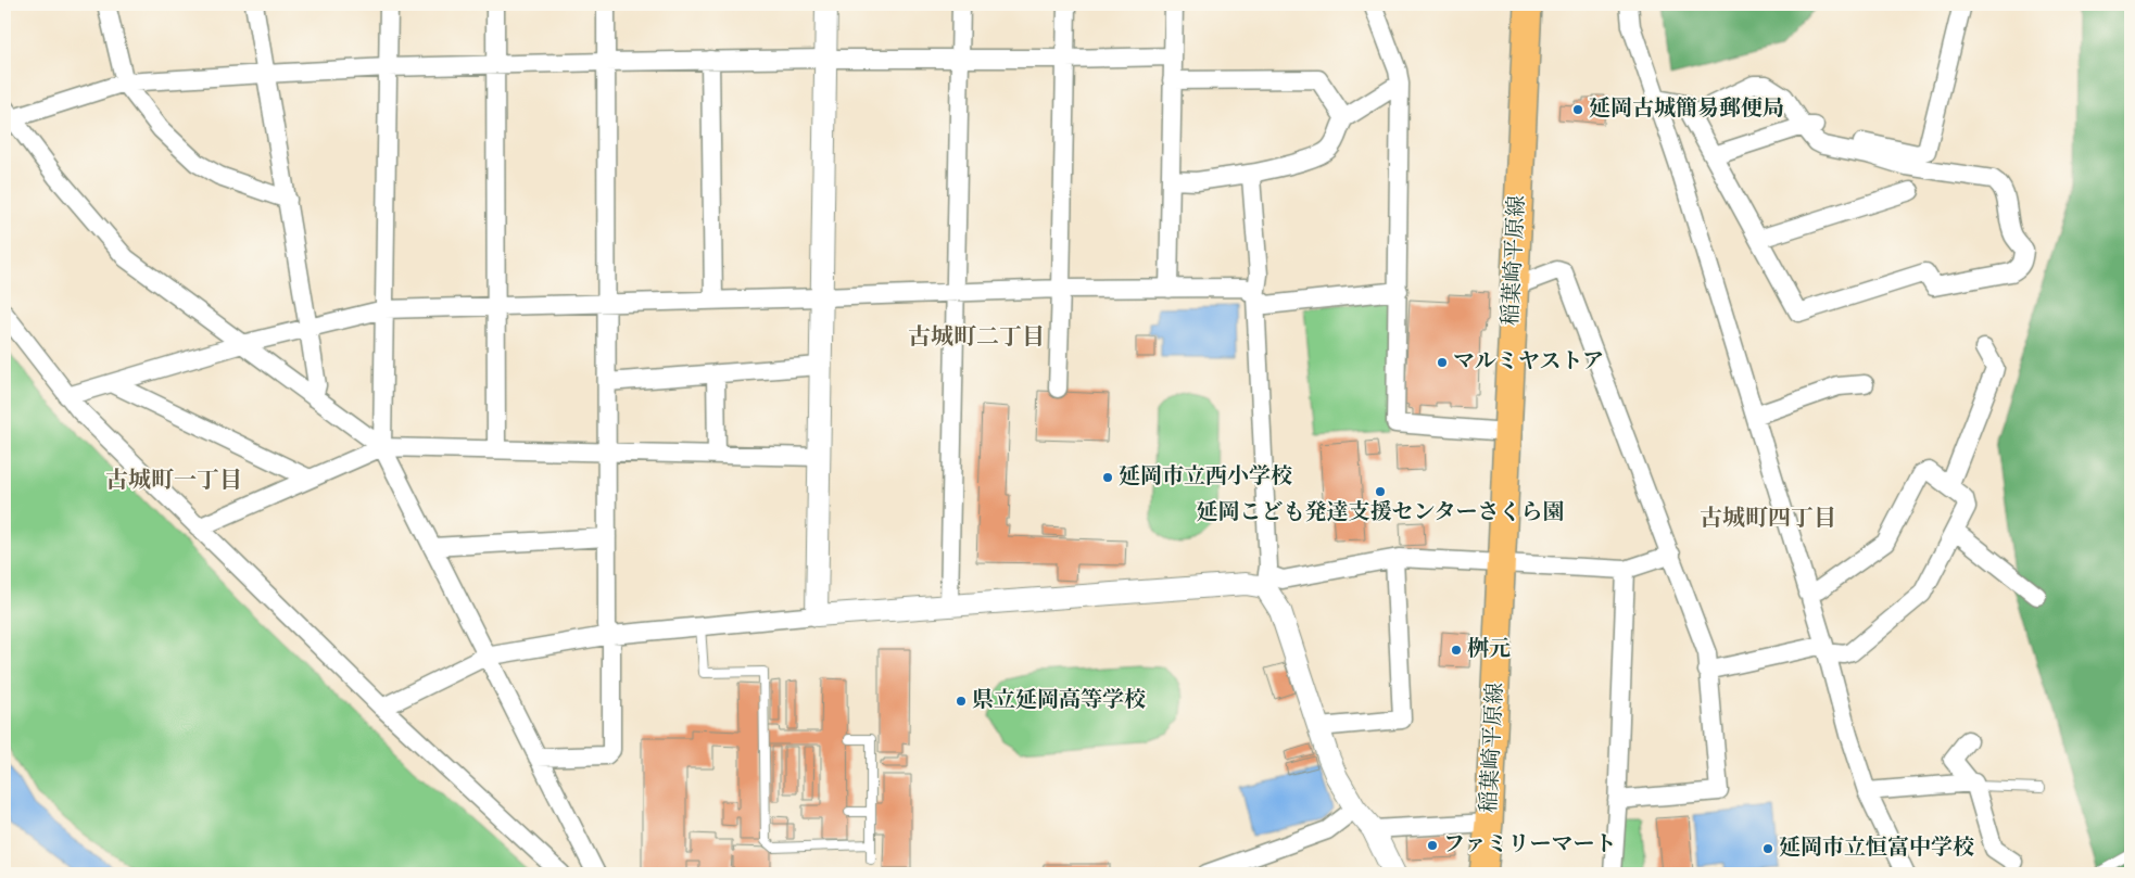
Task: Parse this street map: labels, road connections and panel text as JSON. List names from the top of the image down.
{
  "streets": {
    "main road": ["稲葉崎平原線"]
  },
  "districts": ["古城町二丁目", "古城町一丁目", "古城町四丁目"],
  "places": [
    "延岡古城簡易郵便局",
    "マルミヤストア",
    "延岡市立西小学校",
    "延岡こども発達支援センターさくら園",
    "桝元",
    "県立延岡高等学校",
    "ファミリーマート",
    "延岡市立恒富中学校"
  ]
}
